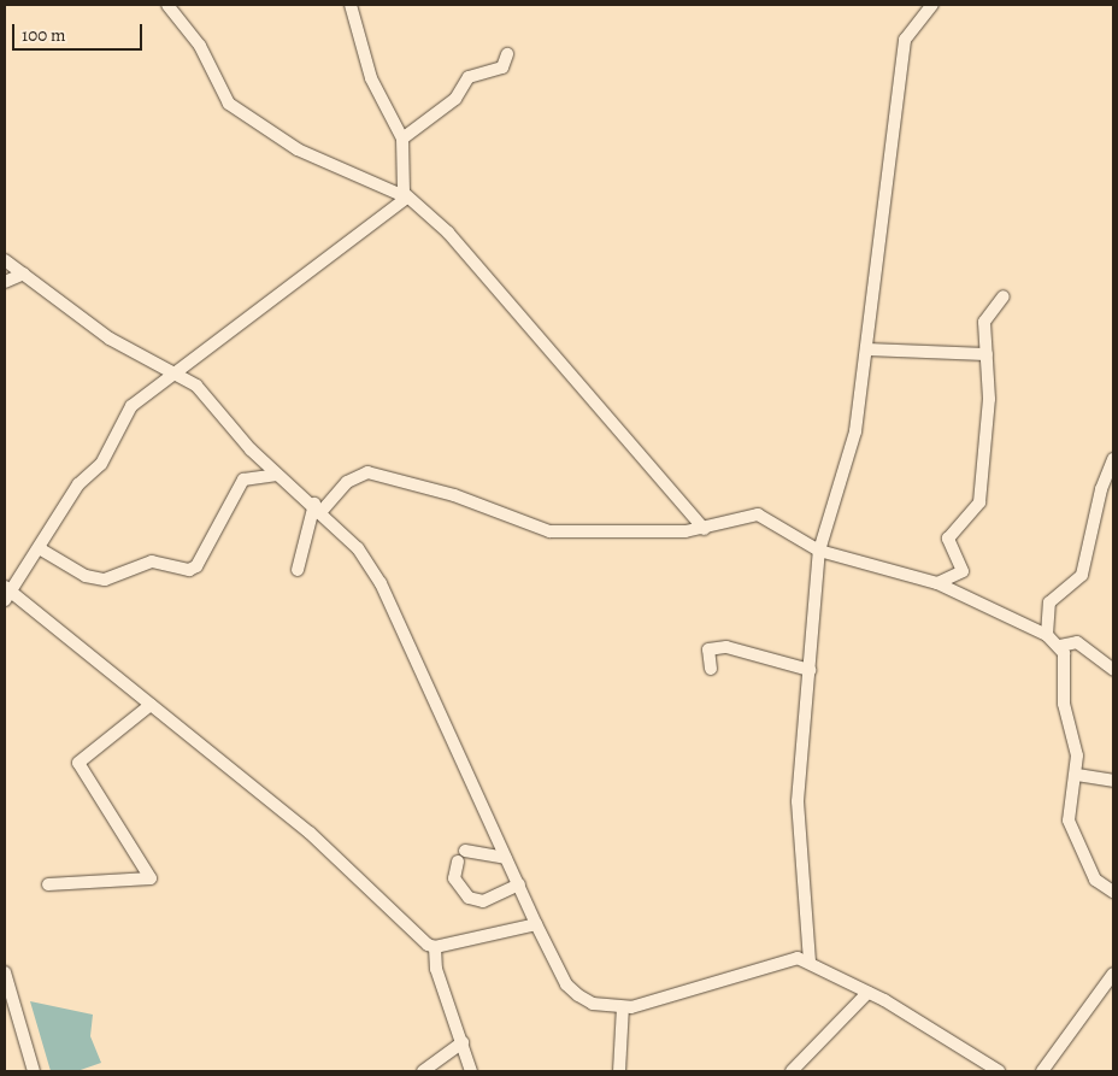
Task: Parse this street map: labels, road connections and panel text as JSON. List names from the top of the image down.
{
  "scale_bar": "100 m"
}
